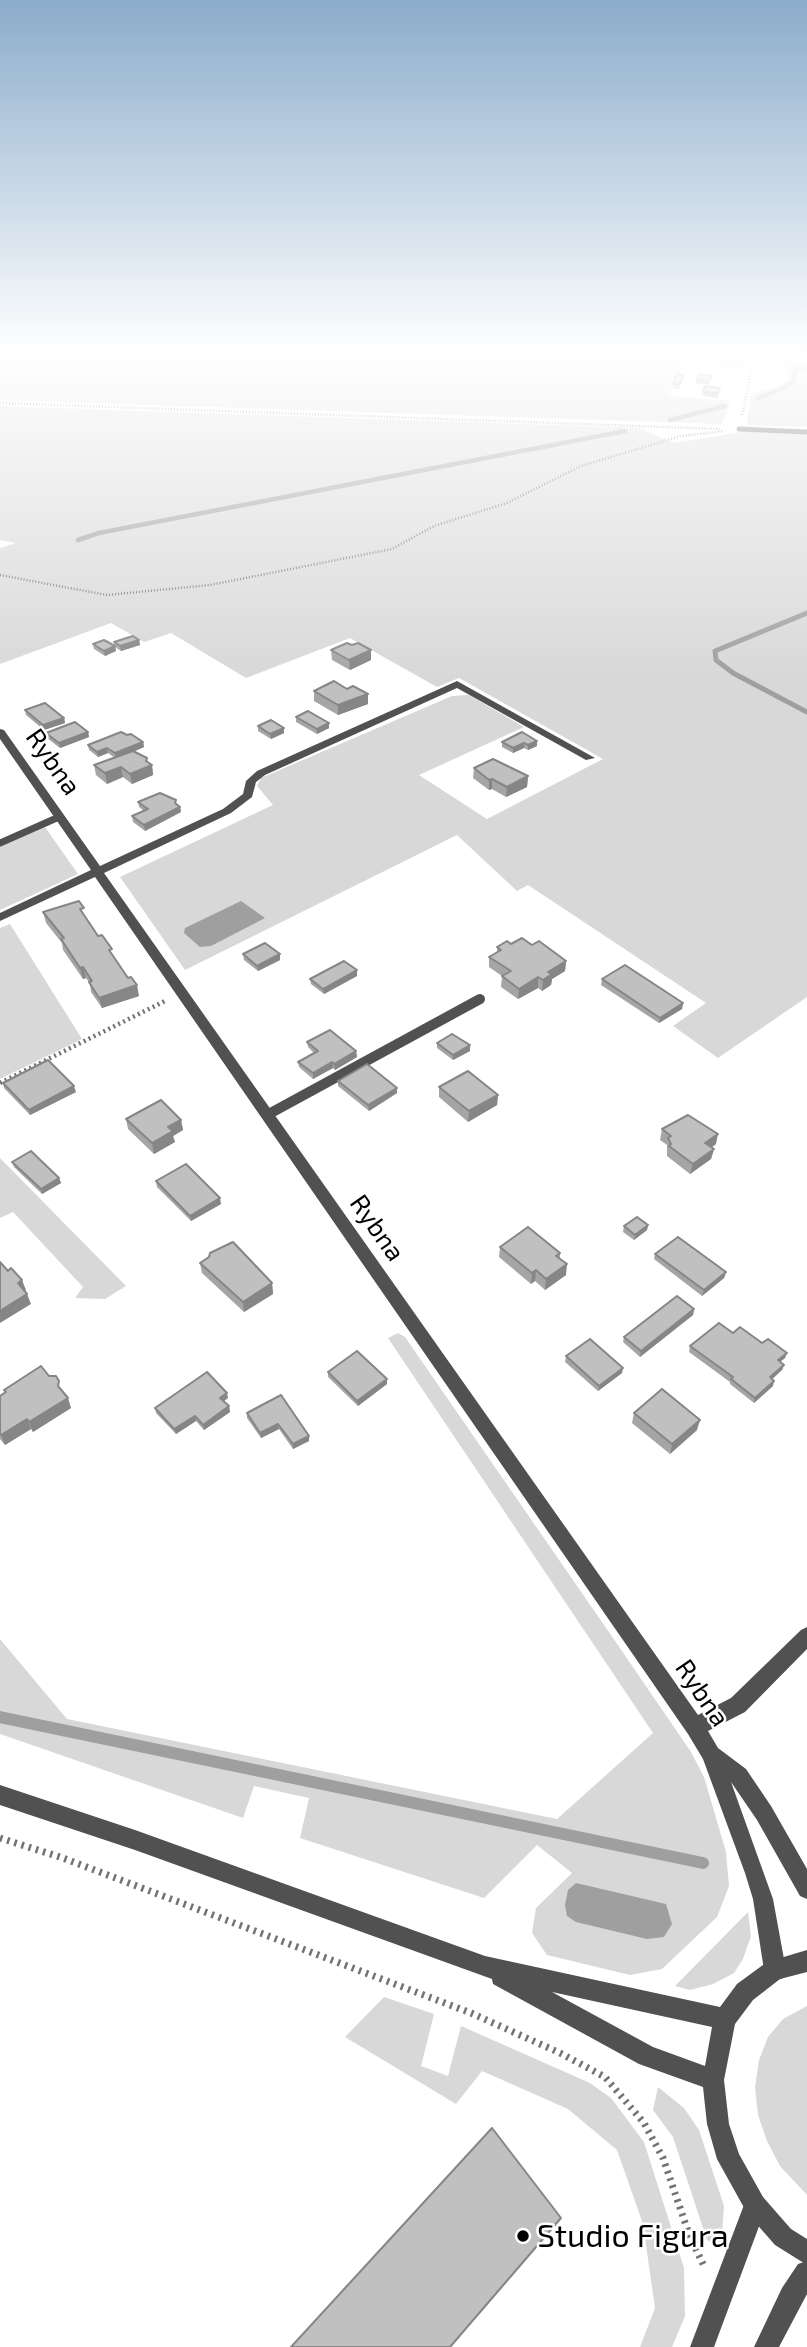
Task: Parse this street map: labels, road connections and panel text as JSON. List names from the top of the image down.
{
  "streets": {
    "street": ["Rybna"]
  },
  "places": ["Studio Figura"]
}
